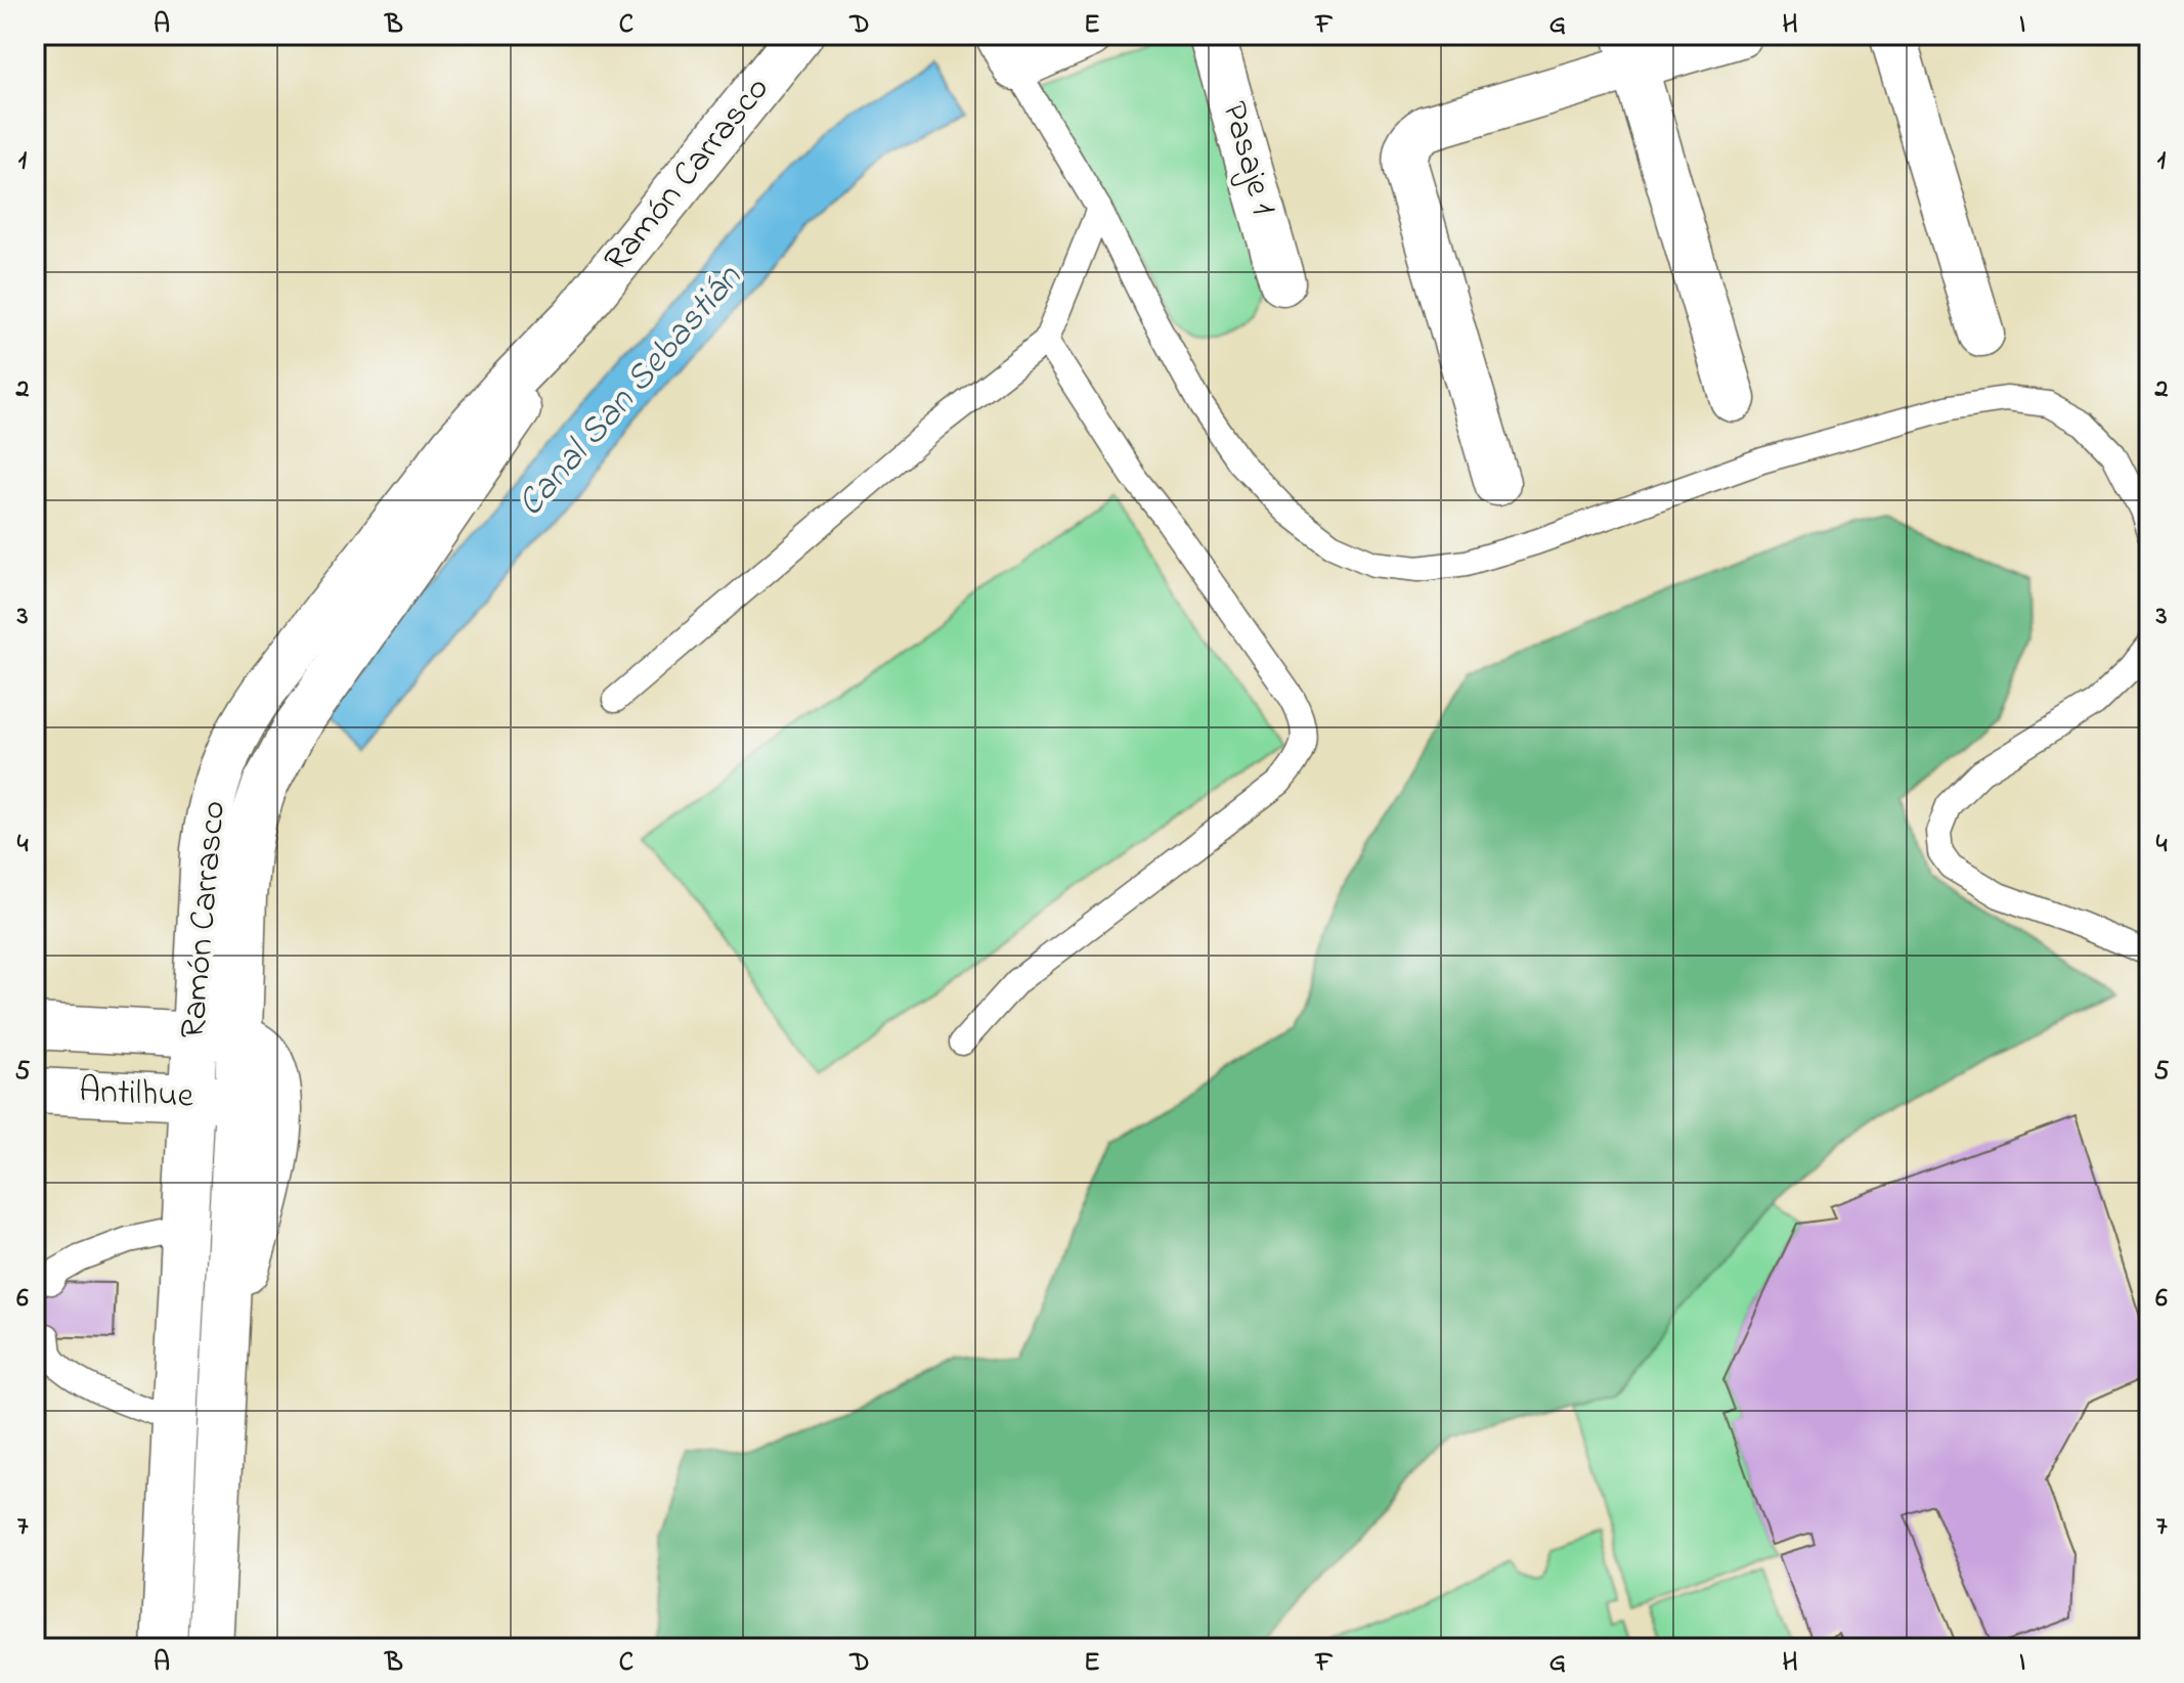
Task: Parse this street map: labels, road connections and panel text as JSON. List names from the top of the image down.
{
  "streets": {
    "main road": ["Pasaje 1", "Ramón Carrasco", "Antilhue"]
  },
  "crossings": [
    ["Ramón Carrasco", "Antilhue"]
  ],
  "water": ["Canal San Sebastián"],
  "grid": {
    "columns": [
      "A",
      "B",
      "C",
      "D",
      "E",
      "F",
      "G",
      "H",
      "I"
    ],
    "rows": [
      "1",
      "2",
      "3",
      "4",
      "5",
      "6",
      "7"
    ]
  }
}
